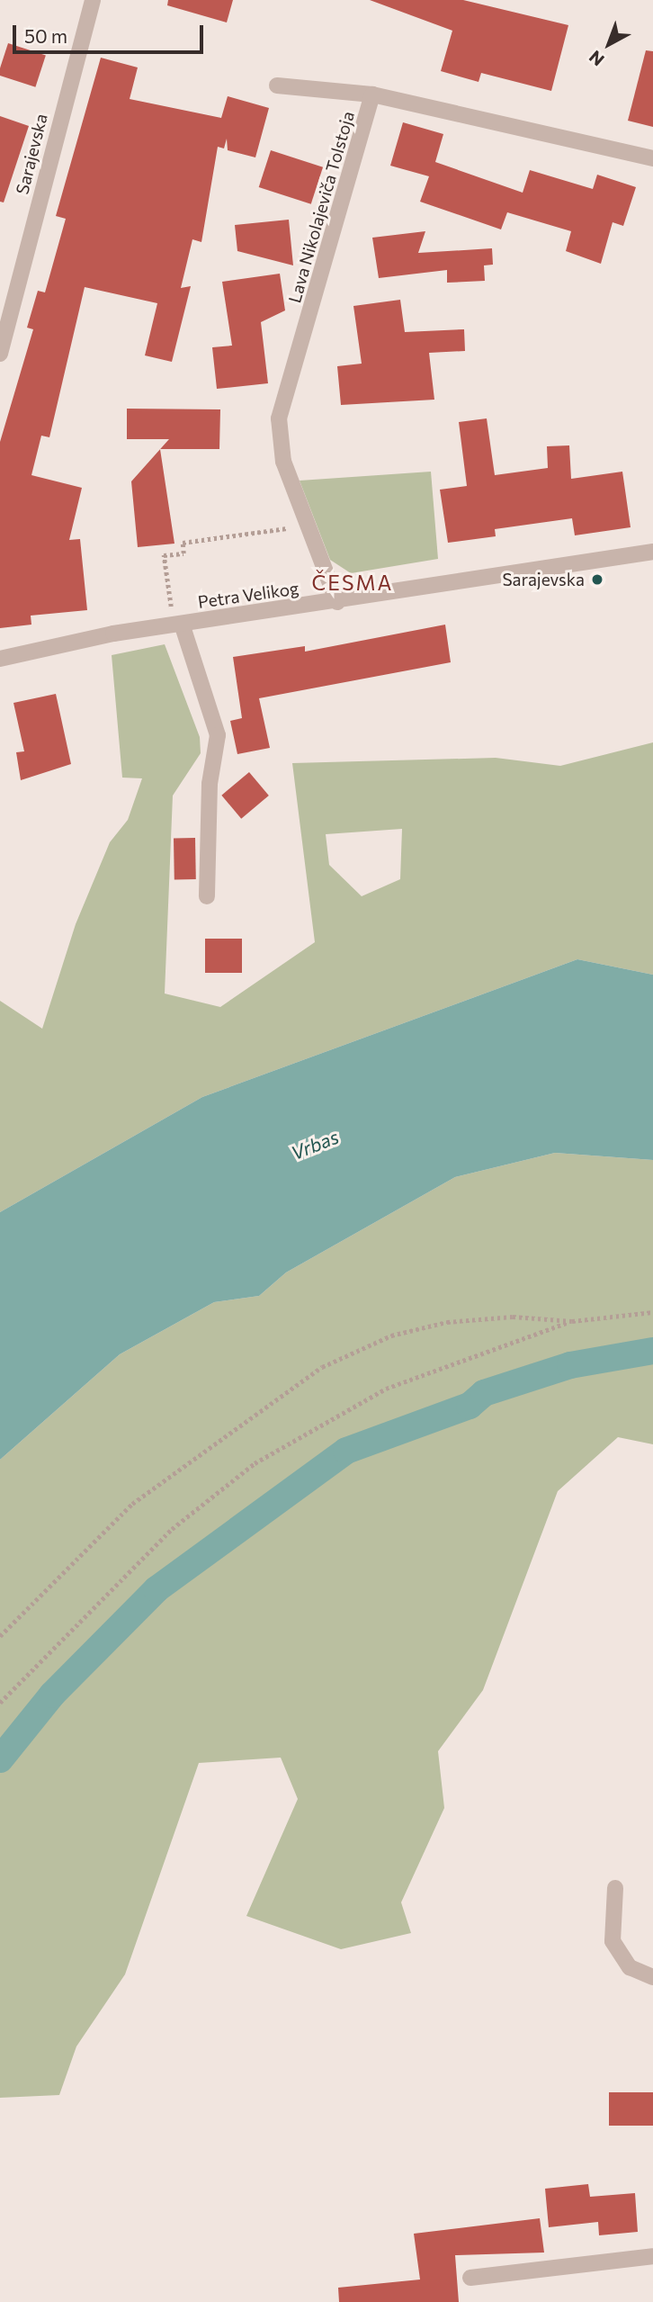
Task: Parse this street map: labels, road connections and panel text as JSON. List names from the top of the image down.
{
  "streets": {
    "street": ["Sarajevska", "Lava Nikolajeviča Tolstoja", "Petra Velikog"]
  },
  "crossings": [
    ["Lava Nikolajeviča Tolstoja", "Petra Velikog"]
  ],
  "districts": ["ČESMA"],
  "water": ["Vrbas"],
  "places": ["Sarajevska"],
  "scale_bar": "50 m",
  "north": "bottom left"
}
